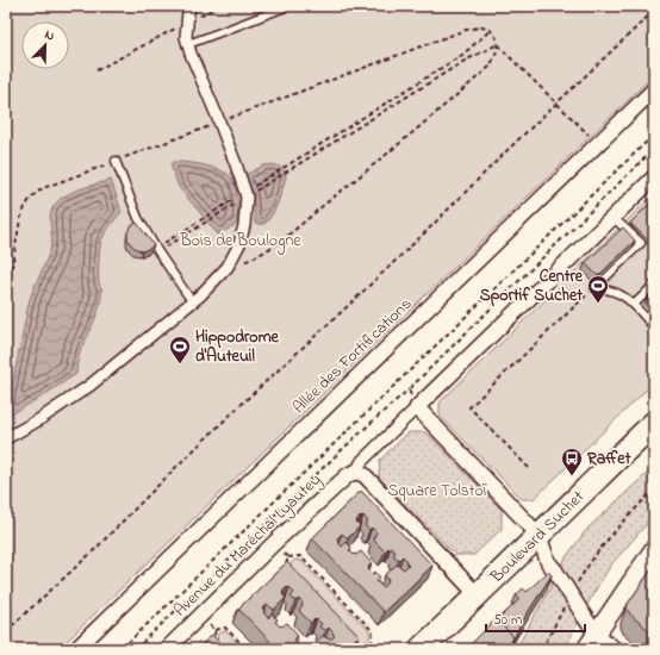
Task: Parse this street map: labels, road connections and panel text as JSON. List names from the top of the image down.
{
  "streets": {
    "main road": ["Boulevard Suchet"],
    "street": ["Allée des Fortifications", "Avenue du Maréchal Lyautey"]
  },
  "parks": ["Bois de Boulogne", "Square Tolstoï"],
  "places": {
    "sports": ["Centre Sportif Suchet", "Hippodrome d'Auteuil"],
    "bus stop": ["Raffet"]
  },
  "scale_bar": "50 m",
  "north": "top right"
}
